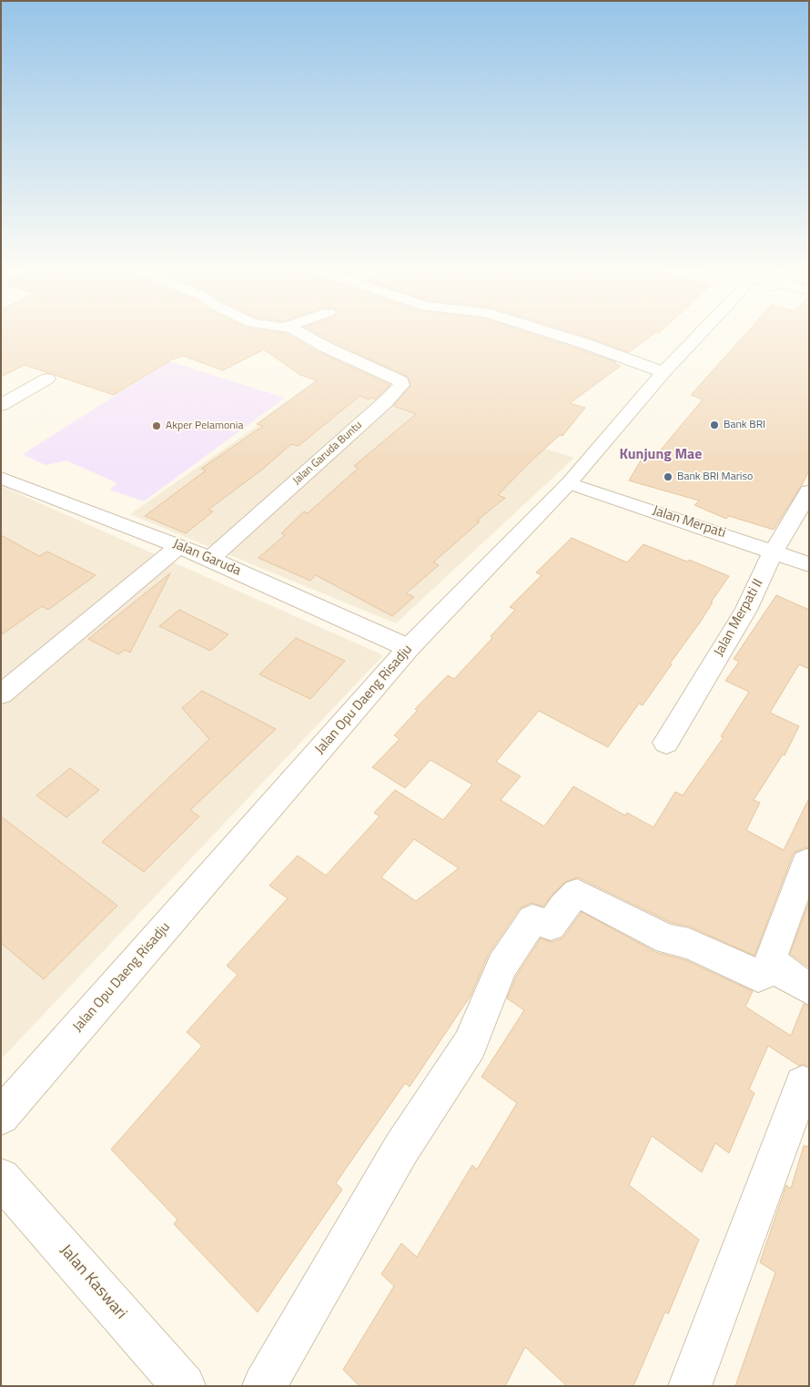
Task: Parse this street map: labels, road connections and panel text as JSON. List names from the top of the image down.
{
  "streets": {
    "street": [
      "Jalan Garuda Buntu",
      "Jalan Merpati",
      "Jalan Garuda",
      "Jalan Merpati II",
      "Jalan Opu Daeng Risadju",
      "Jalan Kaswari"
    ]
  },
  "crossings": [
    ["Jalan Garuda Buntu", "Jalan Garuda"],
    ["Jalan Merpati", "Jalan Merpati II"],
    ["Jalan Merpati", "Jalan Opu Daeng Risadju"],
    ["Jalan Garuda", "Jalan Opu Daeng Risadju"]
  ],
  "districts": ["Kunjung Mae"],
  "places": ["Bank BRI", "Akper Pelamonia", "Bank BRI Mariso"]
}
